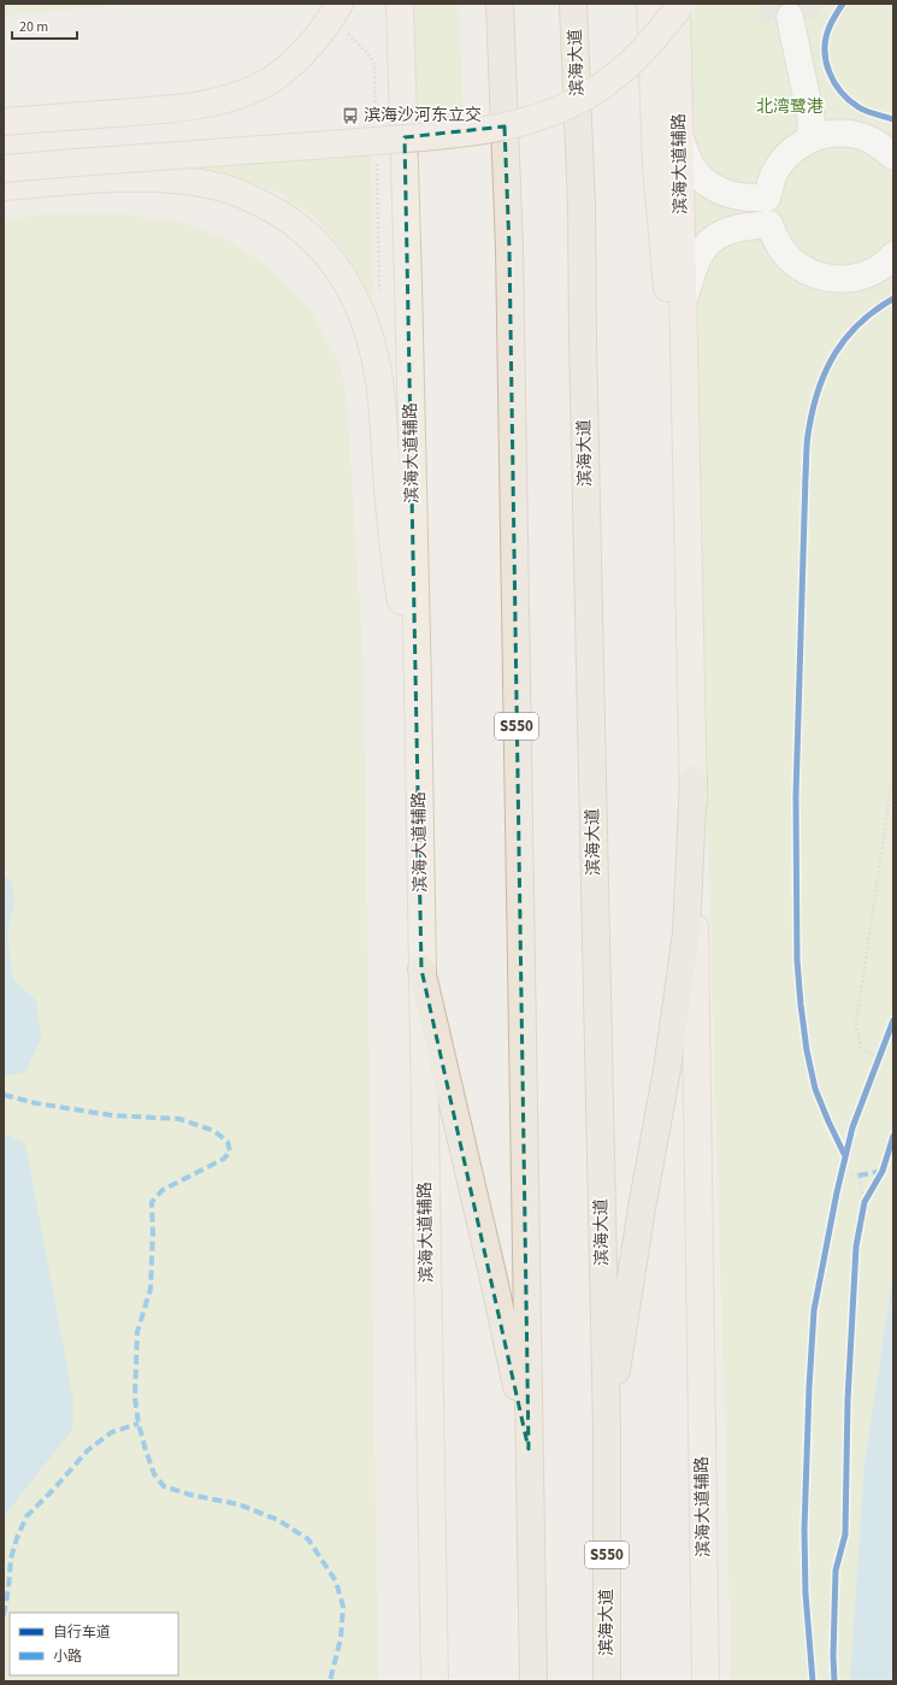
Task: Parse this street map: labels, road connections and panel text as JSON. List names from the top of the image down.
{
  "streets": {
    "highway": ["滨海大道", "S550"],
    "main road": ["滨海大道辅路"]
  },
  "parks": ["北湾鹭港"],
  "places": {
    "bus stop": ["滨海沙河东立交"]
  },
  "legend": ["自行车道", "小路"],
  "scale_bar": "20 m"
}
